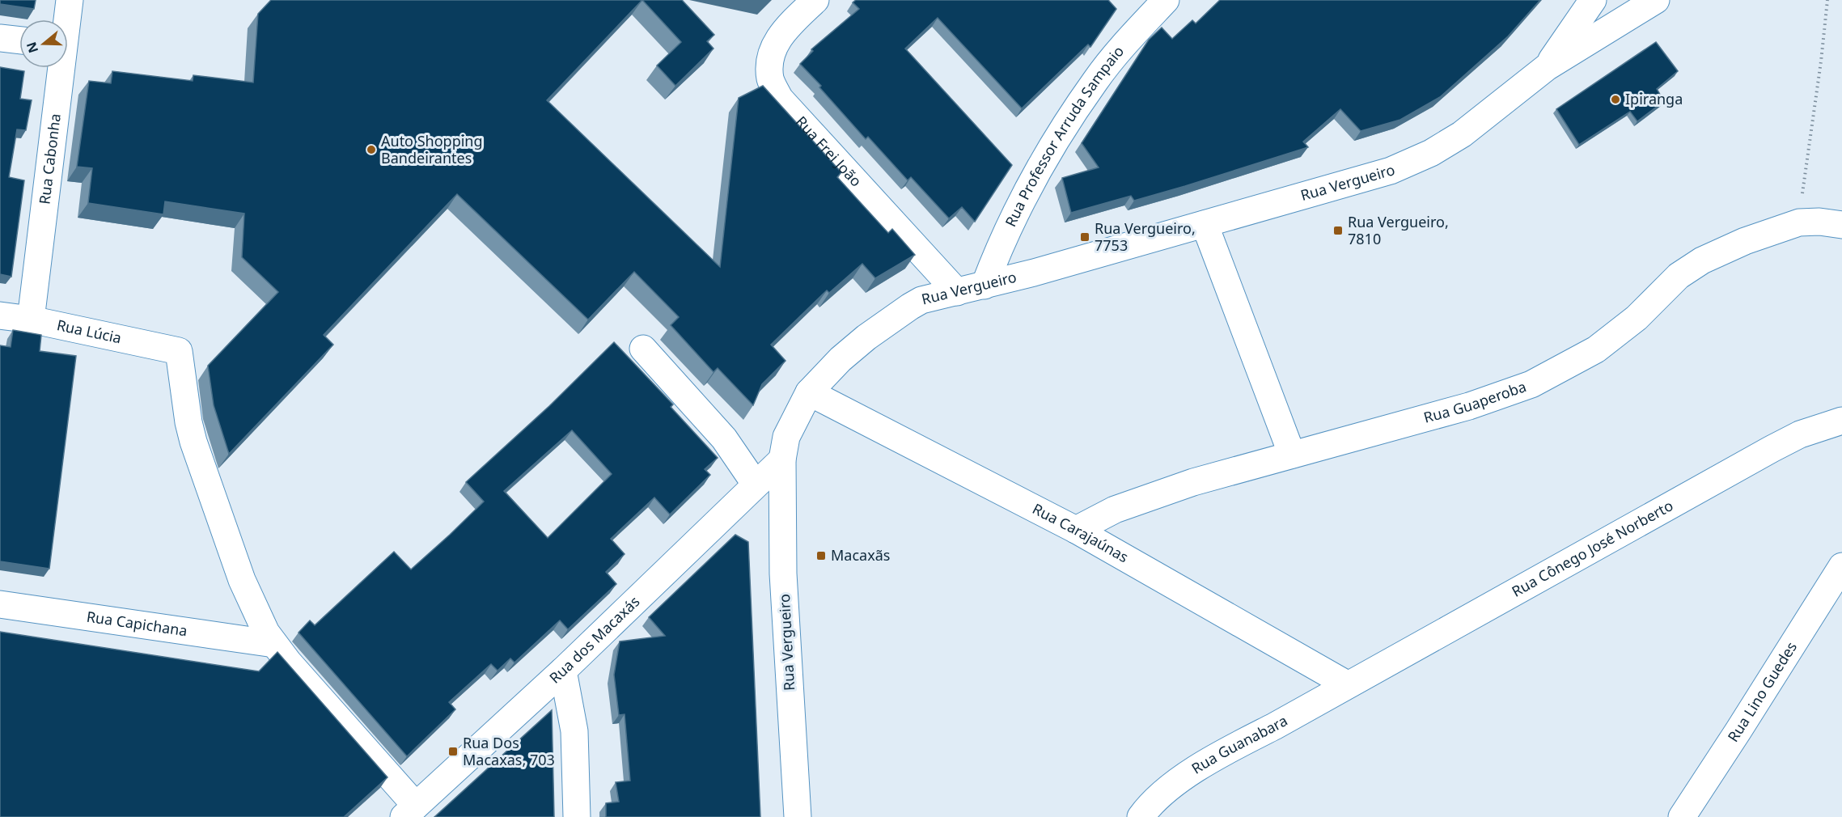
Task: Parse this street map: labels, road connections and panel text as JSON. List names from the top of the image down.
{
  "streets": {
    "street": [
      "Rua Professor Arruda Sampaio",
      "Rua Frei João",
      "Rua Cabonha",
      "Rua Vergueiro",
      "Rua Lúcia",
      "Rua Guaperoba",
      "Rua Carajaúnas",
      "Rua Cônego José Norberto",
      "Rua Capichana",
      "Rua dos Macaxás",
      "Rua Lino Guedes",
      "Rua Guanabara"
    ]
  },
  "crossings": [
    ["Rua Professor Arruda Sampaio", "Rua Vergueiro"],
    ["Rua Frei João", "Rua Vergueiro"],
    ["Rua Cabonha", "Rua Lúcia"],
    ["Rua Vergueiro", "Rua Carajaúnas"],
    ["Rua Vergueiro", "Rua dos Macaxás"],
    ["Rua Lúcia", "Rua Capichana"],
    ["Rua Guaperoba", "Rua Carajaúnas"],
    ["Rua Carajaúnas", "Rua Cônego José Norberto"],
    ["Rua Carajaúnas", "Rua Guanabara"],
    ["Rua Cônego José Norberto", "Rua Guanabara"]
  ],
  "places": {
    "other": ["Ipiranga", "Auto Shopping Bandeirantes"],
    "transit": [
      "Rua Vergueiro, 7810",
      "Rua Vergueiro, 7753",
      "Macaxãs",
      "Rua Dos Macaxas, 703"
    ]
  },
  "north": "left"
}
